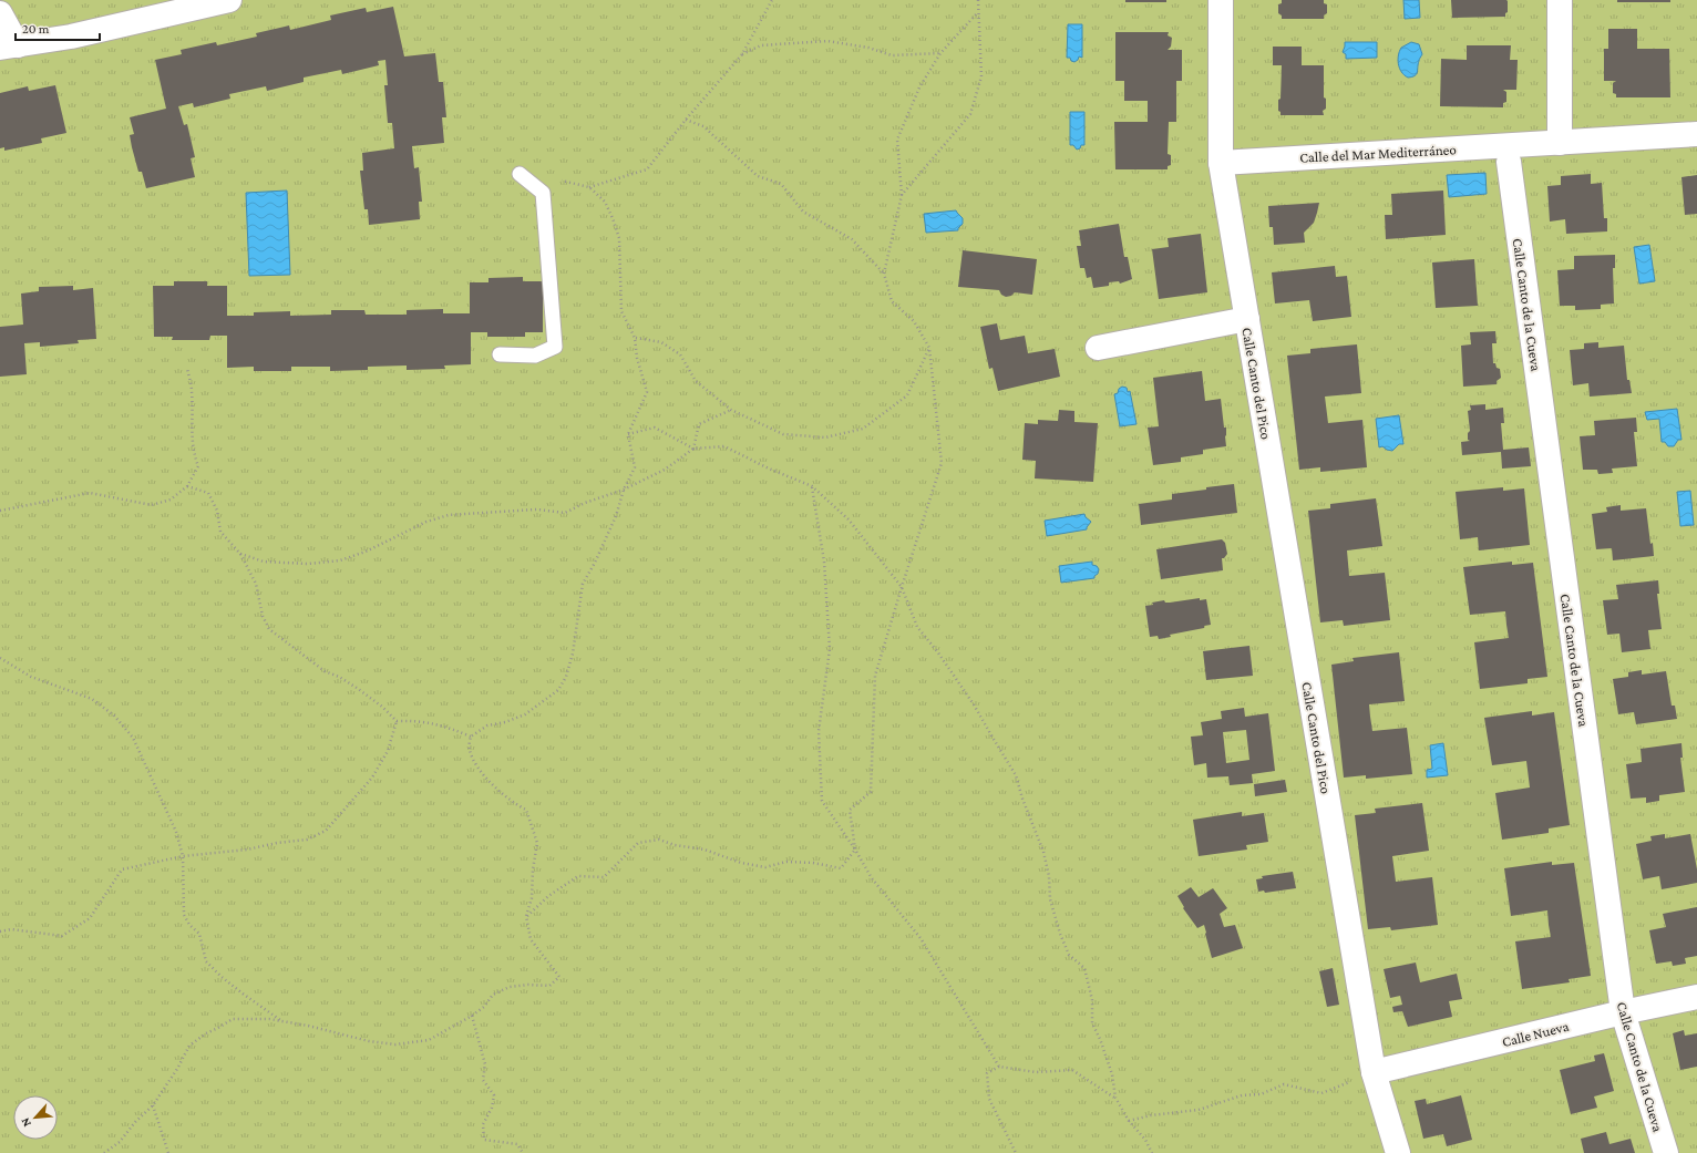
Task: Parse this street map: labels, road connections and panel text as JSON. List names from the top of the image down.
{
  "streets": {
    "street": [
      "Calle del Mar Mediterráneo",
      "Calle Canto de la Cueva",
      "Calle Canto del Pico",
      "Calle Nueva"
    ]
  },
  "crossings": [
    ["Calle del Mar Mediterráneo", "Calle Canto del Pico"],
    ["Calle Canto de la Cueva", "Calle Nueva"],
    ["Calle Canto del Pico", "Calle Nueva"]
  ],
  "scale_bar": "20 m",
  "north": "bottom left"
}
